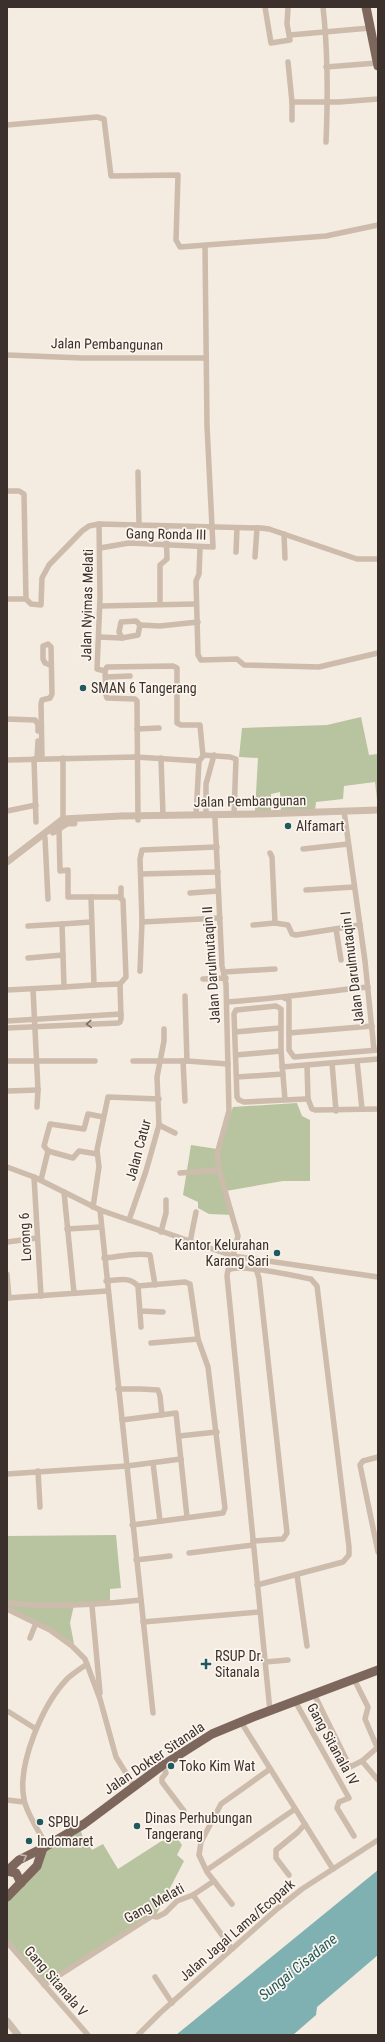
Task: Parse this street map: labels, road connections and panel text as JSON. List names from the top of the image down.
{
  "streets": {
    "main road": ["Jalan Dokter Sitanala"],
    "street": [
      "Jalan Pembangunan",
      "Gang Ronda III",
      "Jalan Nyimas Melati",
      "Jalan Darulmutaqin II",
      "Jalan Darulmutaqin I",
      "Jalan Catur",
      "Lorong 6",
      "Gang Sitanala IV",
      "Gang Melati",
      "Jalan Jagal Lama/Ecopark",
      "Gang Sitanala V"
    ]
  },
  "crossings": [
    ["Jalan Pembangunan", "Jalan Nyimas Melati"],
    ["Jalan Pembangunan", "Jalan Darulmutaqin II"],
    ["Jalan Pembangunan", "Jalan Darulmutaqin I"],
    ["Gang Ronda III", "Jalan Nyimas Melati"],
    ["Gang Sitanala IV", "Jalan Dokter Sitanala"],
    ["Gang Melati", "Gang Sitanala V"]
  ],
  "water": ["Sungai Cisadane"],
  "places": {
    "other": [
      "SMAN 6 Tangerang",
      "Alfamart",
      "Kantor Kelurahan Karang Sari",
      "Toko Kim Wat",
      "SPBU",
      "Dinas Perhubungan Tangerang",
      "Indomaret"
    ],
    "health": ["RSUP Dr. Sitanala"]
  }
}
